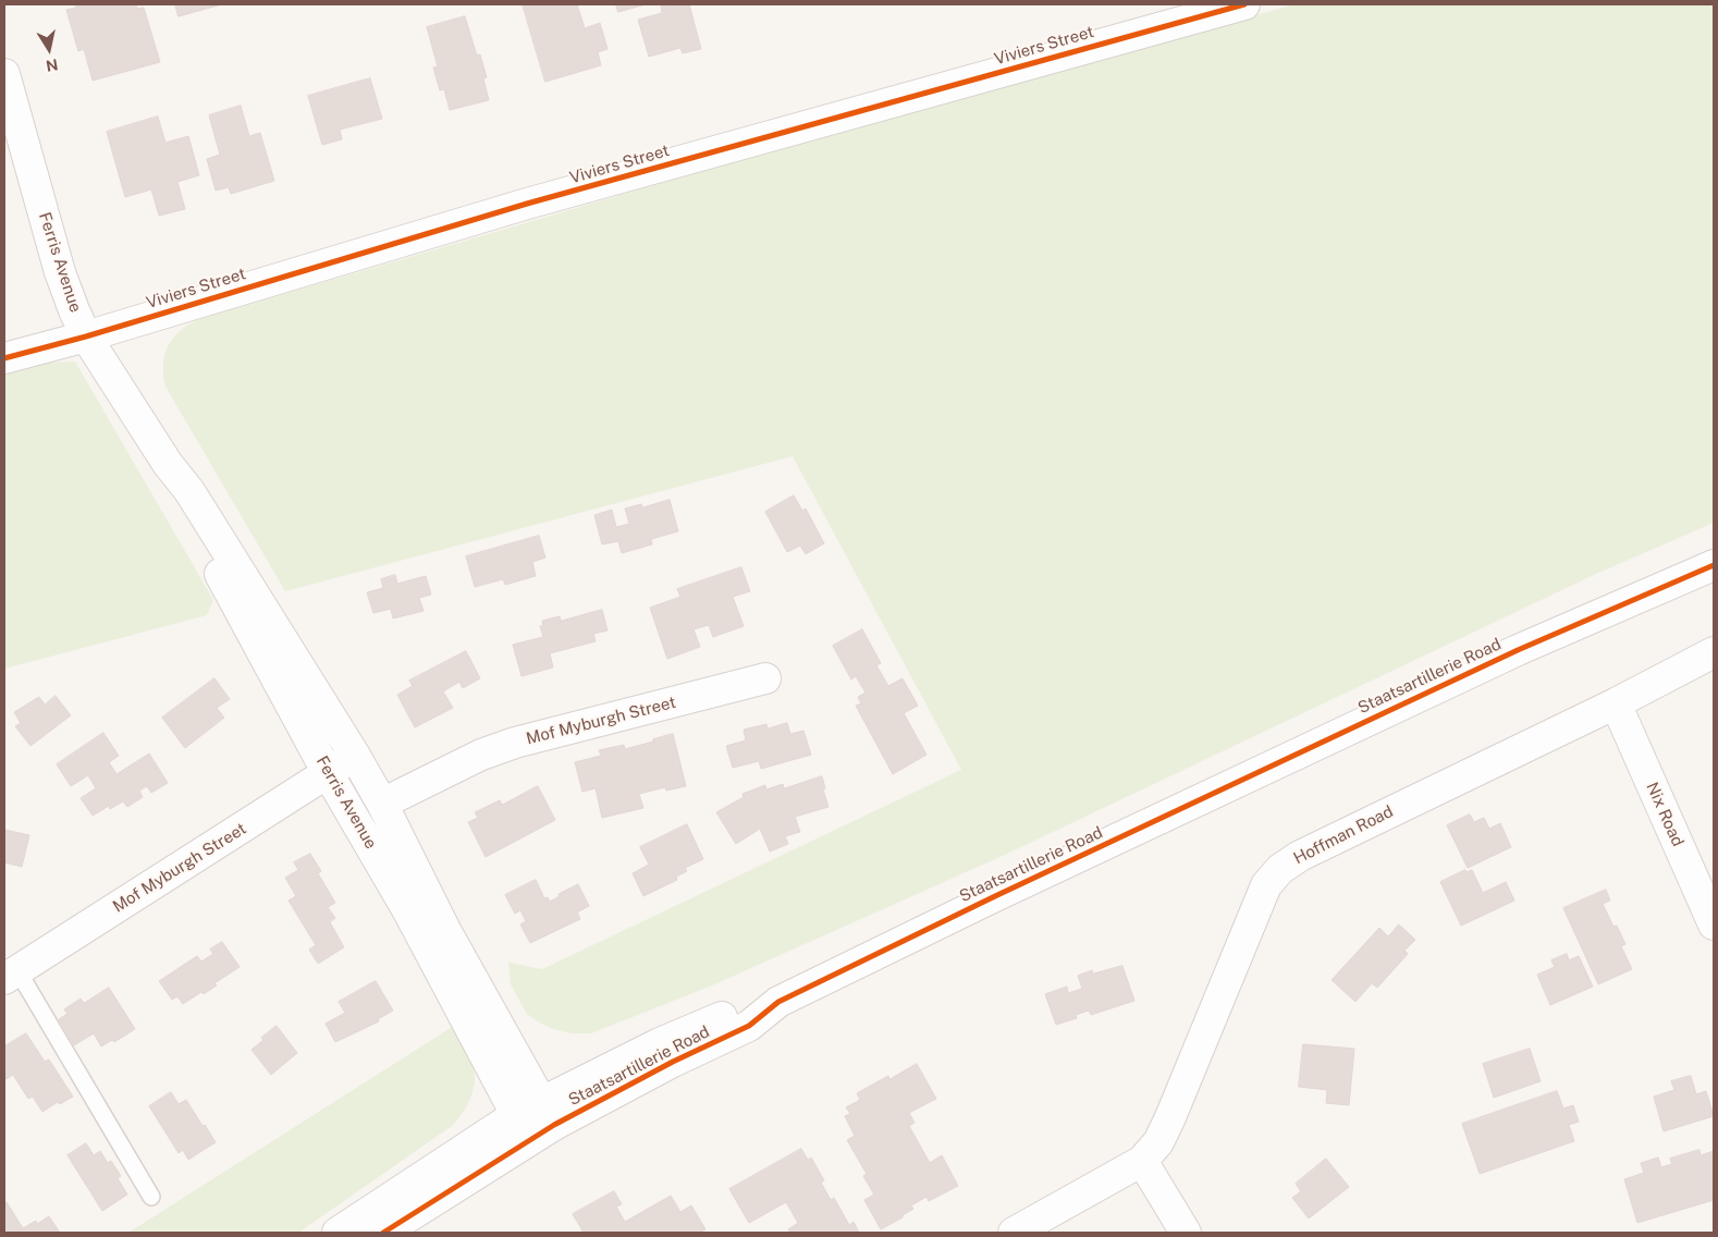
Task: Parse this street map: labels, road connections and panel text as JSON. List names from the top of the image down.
{
  "streets": {
    "street": [
      "Viviers Street",
      "Ferris Avenue",
      "Staatsartillerie Road",
      "Mof Myburgh Street",
      "Nix Road",
      "Hoffman Road"
    ]
  },
  "crossings": [
    ["Viviers Street", "Ferris Avenue"],
    ["Ferris Avenue", "Staatsartillerie Road"],
    ["Ferris Avenue", "Mof Myburgh Street"],
    ["Nix Road", "Hoffman Road"]
  ],
  "north": "bottom"
}
